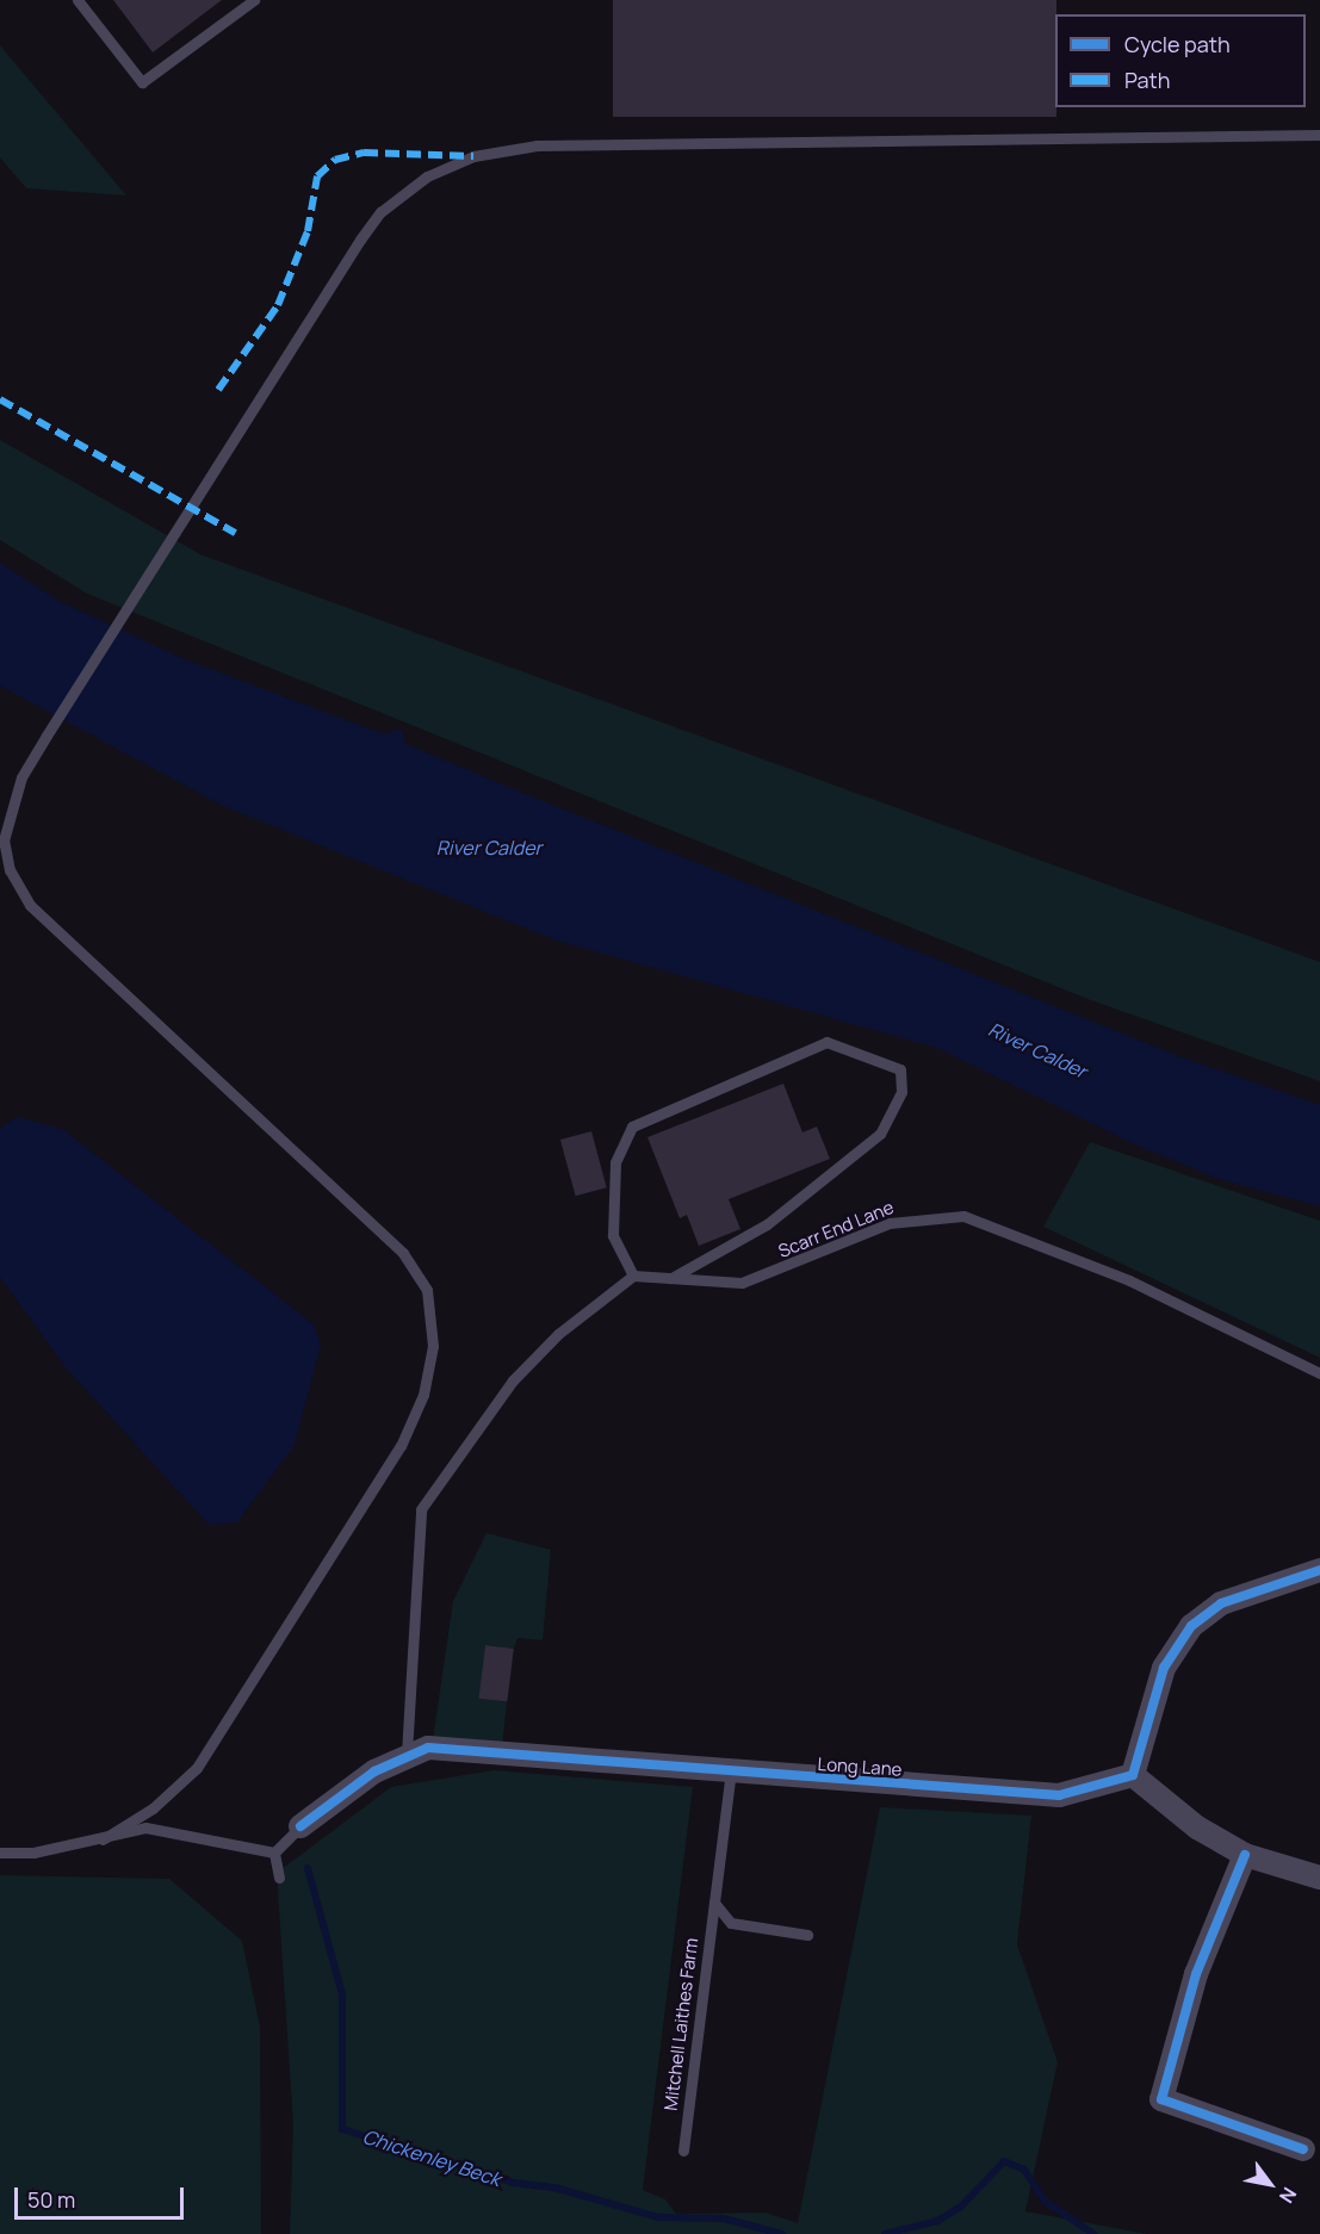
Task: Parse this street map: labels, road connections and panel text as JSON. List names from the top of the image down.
{
  "streets": {
    "street": ["Long Lane"],
    "lane": ["Scarr End Lane", "Mitchell Laithes Farm"]
  },
  "crossings": [
    ["Long Lane", "Mitchell Laithes Farm"]
  ],
  "water": ["River Calder", "Chickenley Beck"],
  "legend": ["Cycle path", "Path"],
  "scale_bar": "50 m",
  "north": "bottom right"
}
